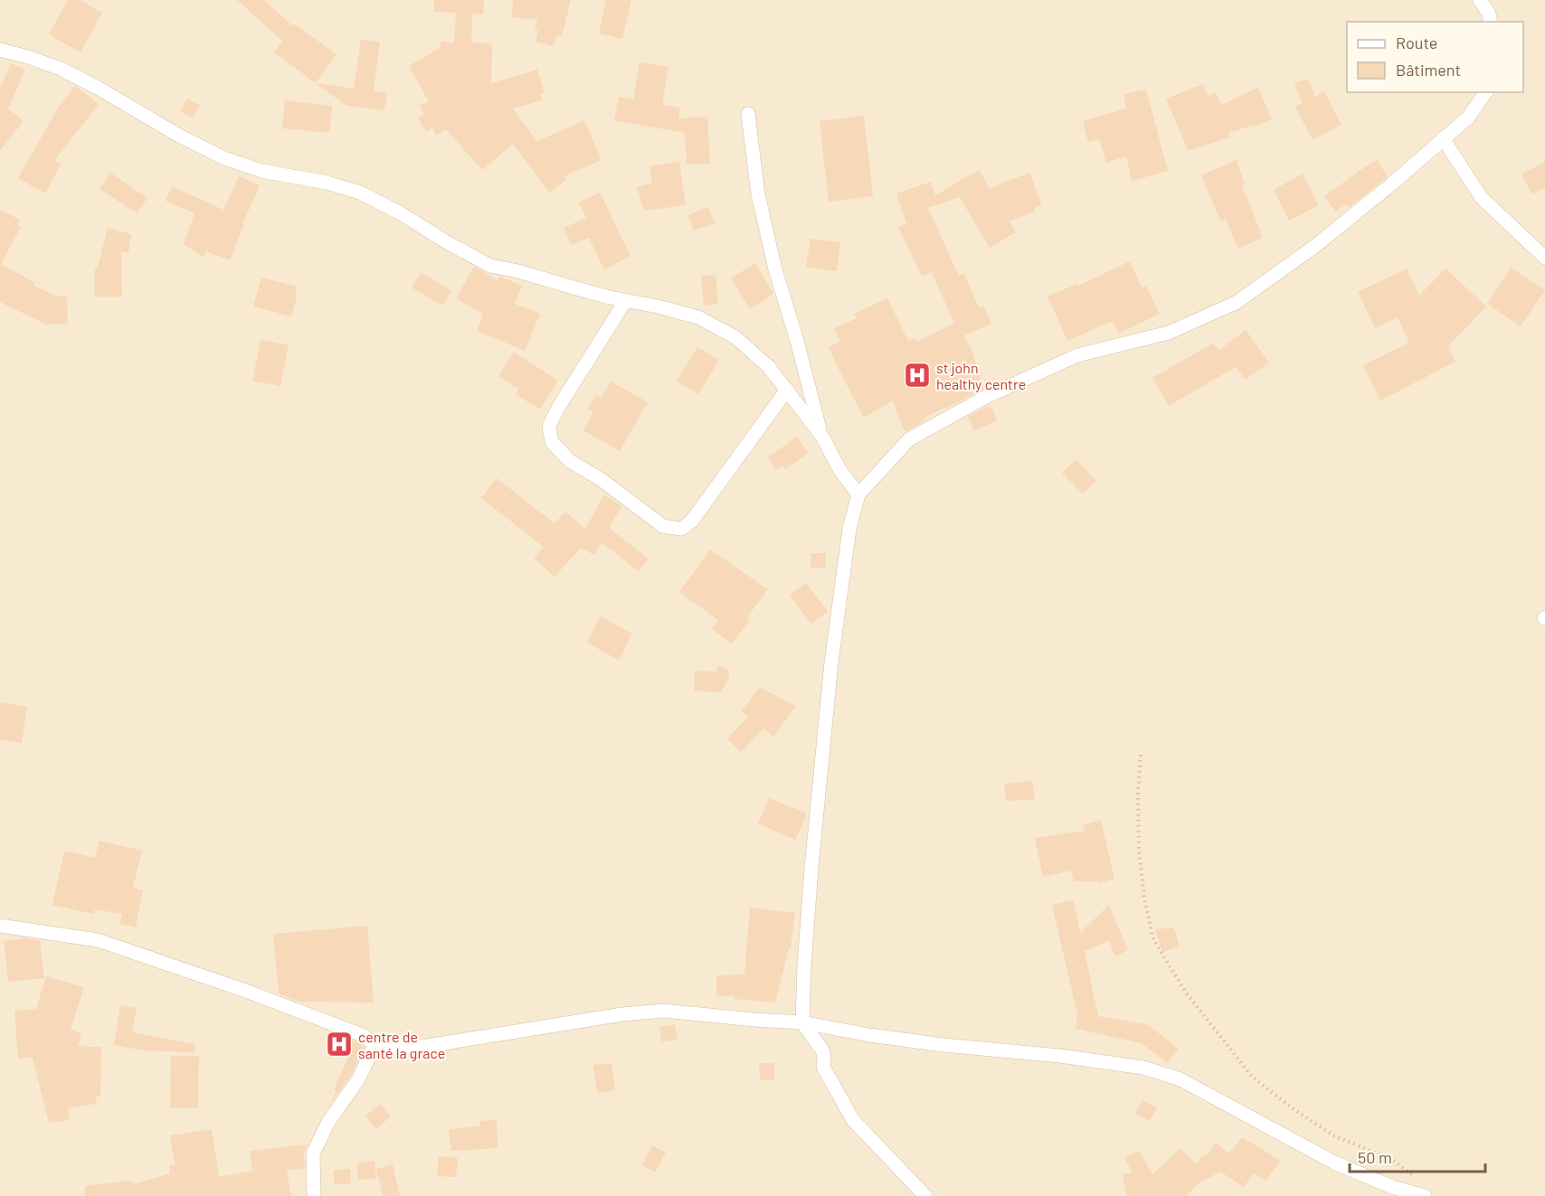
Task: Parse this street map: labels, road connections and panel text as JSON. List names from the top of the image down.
{
  "places": {
    "hospital": ["st john healthy centre", "centre de santé la grace"]
  },
  "legend": ["Route", "Bâtiment"],
  "scale_bar": "50 m"
}
